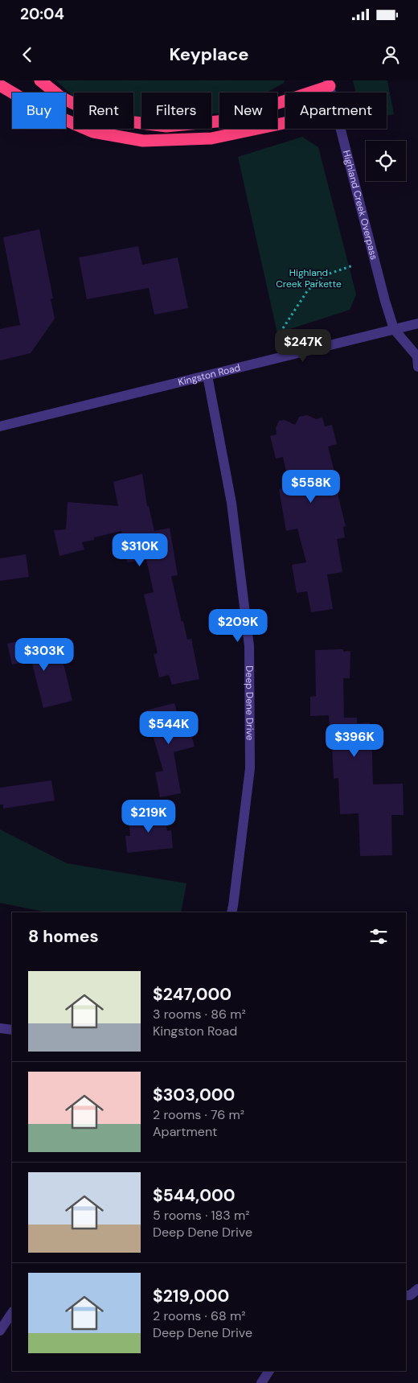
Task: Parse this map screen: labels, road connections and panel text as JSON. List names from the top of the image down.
{
  "streets": {
    "street": ["Highland Creek Overpass", "Kingston Road", "Deep Dene Drive"]
  },
  "crossings": [
    ["Highland Creek Overpass", "Kingston Road"],
    ["Kingston Road", "Deep Dene Drive"]
  ],
  "parks": ["Highland Creek Parkette"],
  "page": {
    "status": "20:04",
    "header": "Keyplace",
    "chip": [
      "Buy",
      "Rent",
      "Filters",
      "New",
      "Apartment"
    ],
    "price": [
      "$247K",
      "$558K",
      "$310K",
      "$209K",
      "$303K",
      "$544K",
      "$396K",
      "$219K"
    ],
    "heading": "8 homes",
    "list": [
      {
        "name": "$247,000",
        "note": "3 rooms · 86 m² · Kingston Road"
      },
      {
        "name": "$303,000",
        "note": "2 rooms · 76 m² · Apartment"
      },
      {
        "name": "$544,000",
        "note": "5 rooms · 183 m² · Deep Dene Drive"
      },
      {
        "name": "$219,000",
        "note": "2 rooms · 68 m² · Deep Dene Drive"
      }
    ]
  }
}
